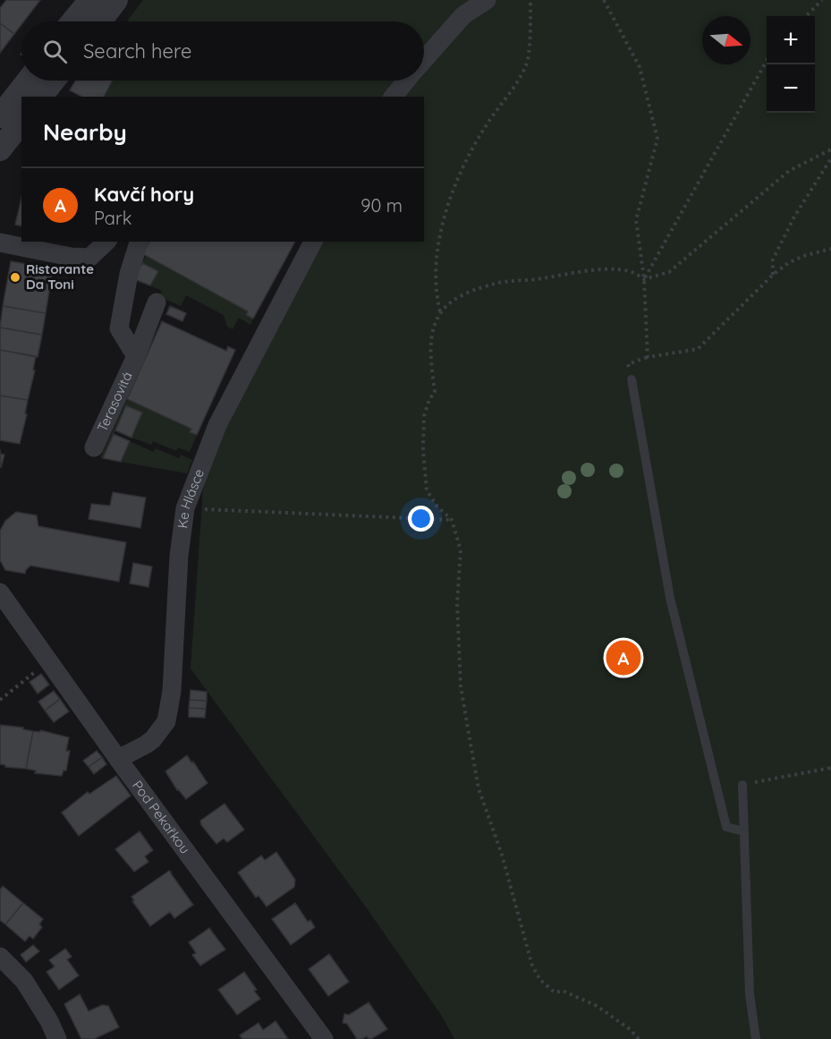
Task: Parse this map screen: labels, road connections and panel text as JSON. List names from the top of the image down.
{
  "streets": {
    "street": ["Terasovitá", "Ke Hlásce", "Pod Pekařkou"]
  },
  "crossings": [
    ["Ke Hlásce", "Pod Pekařkou"]
  ],
  "places": ["Ristorante Da Toni"],
  "north": "right",
  "page": {
    "map_buttons": ["+", "−"],
    "search": "Search here",
    "heading": "Nearby",
    "list": [
      {
        "mark": "A",
        "name": "Kavčí hory",
        "note": "Park",
        "value": "90 m"
      }
    ],
    "pins": "A"
  }
}
